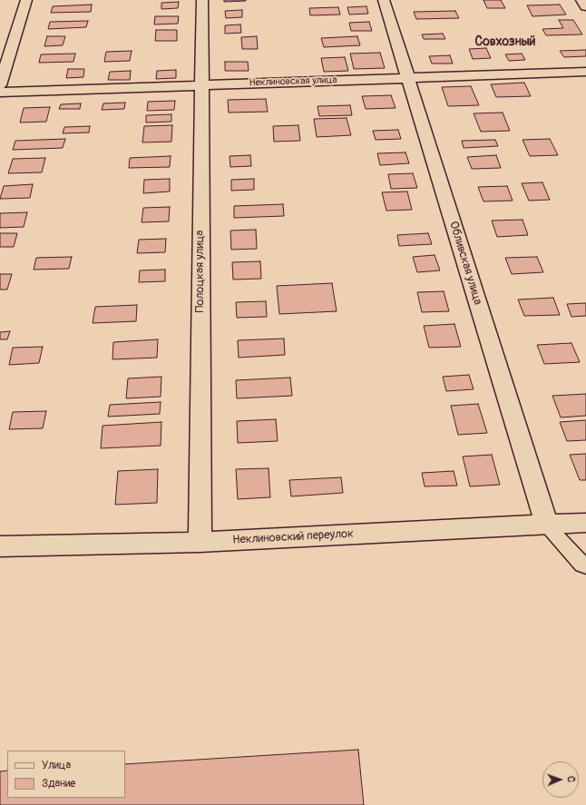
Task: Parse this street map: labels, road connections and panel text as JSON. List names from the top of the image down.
{
  "streets": {
    "street": [
      "Неклиновская улица",
      "Обливская улица",
      "Полоцкая улица",
      "Неклиновский переулок"
    ]
  },
  "crossings": [
    ["Неклиновская улица", "Обливская улица"],
    ["Неклиновская улица", "Полоцкая улица"],
    ["Обливская улица", "Неклиновский переулок"],
    ["Полоцкая улица", "Неклиновский переулок"]
  ],
  "districts": ["Совхозный"],
  "legend": ["Улица", "Здание"],
  "north": "right"
}
